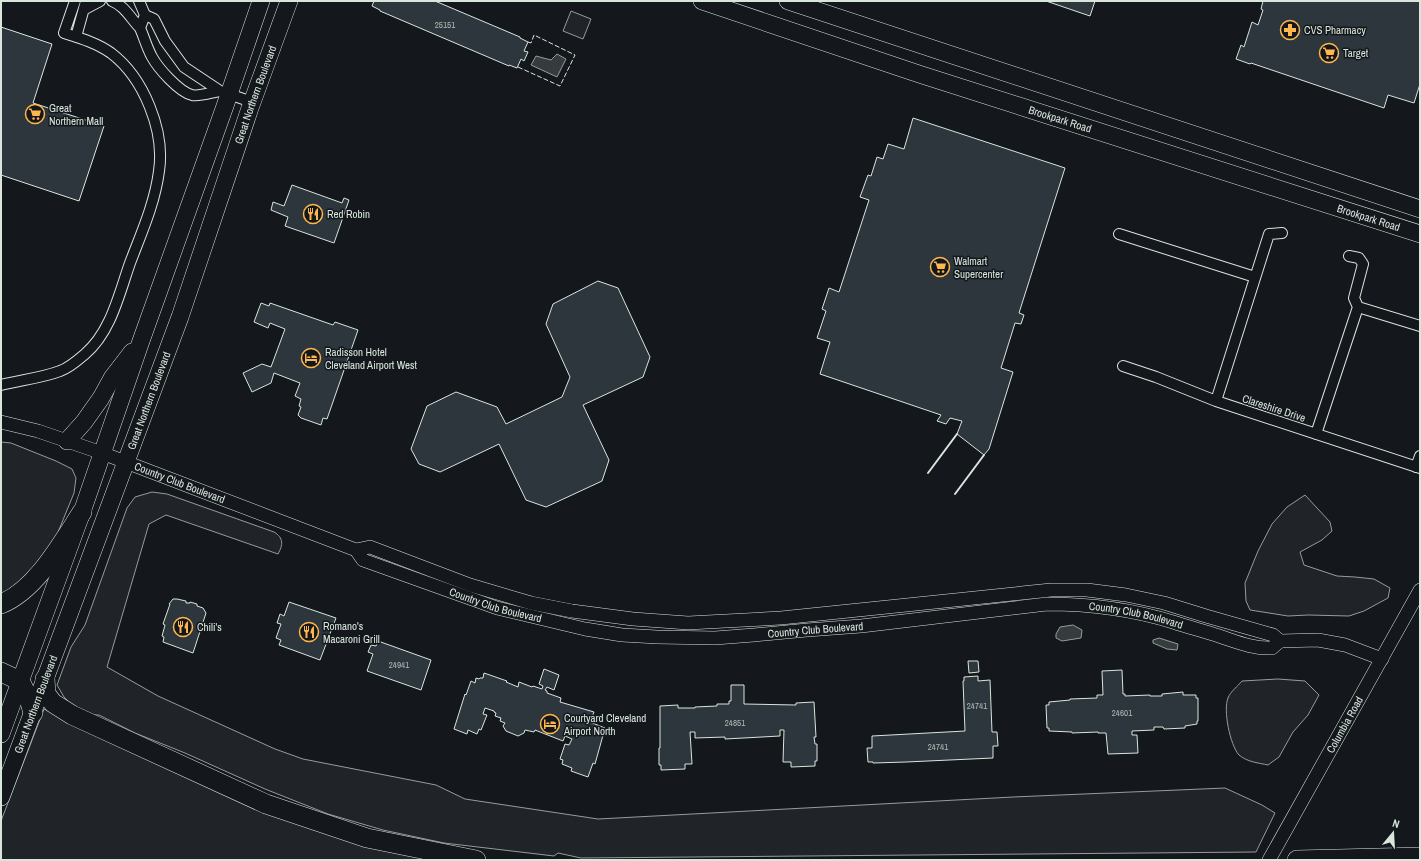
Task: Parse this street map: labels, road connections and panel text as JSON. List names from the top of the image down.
{
  "streets": {
    "main road": ["Great Northern Boulevard", "Brookpark Road"],
    "street": ["Clareshire Drive", "Country Club Boulevard", "Columbia Road"]
  },
  "crossings": [
    ["Great Northern Boulevard", "Country Club Boulevard"],
    ["Country Club Boulevard", "Columbia Road"]
  ],
  "places": {
    "pharmacy": ["CVS Pharmacy"],
    "supermarket": ["Target", "Great Northern Mall", "Walmart Supercenter"],
    "restaurant": ["Red Robin", "Chili's", "Romano's Macaroni Grill"],
    "hotel": ["Radisson Hotel Cleveland Airport West", "Courtyard Cleveland Airport North"]
  },
  "house_numbers": [
    "25151",
    "24941",
    "24741",
    "24601",
    "24851",
    "24741"
  ],
  "north": "top"
}
